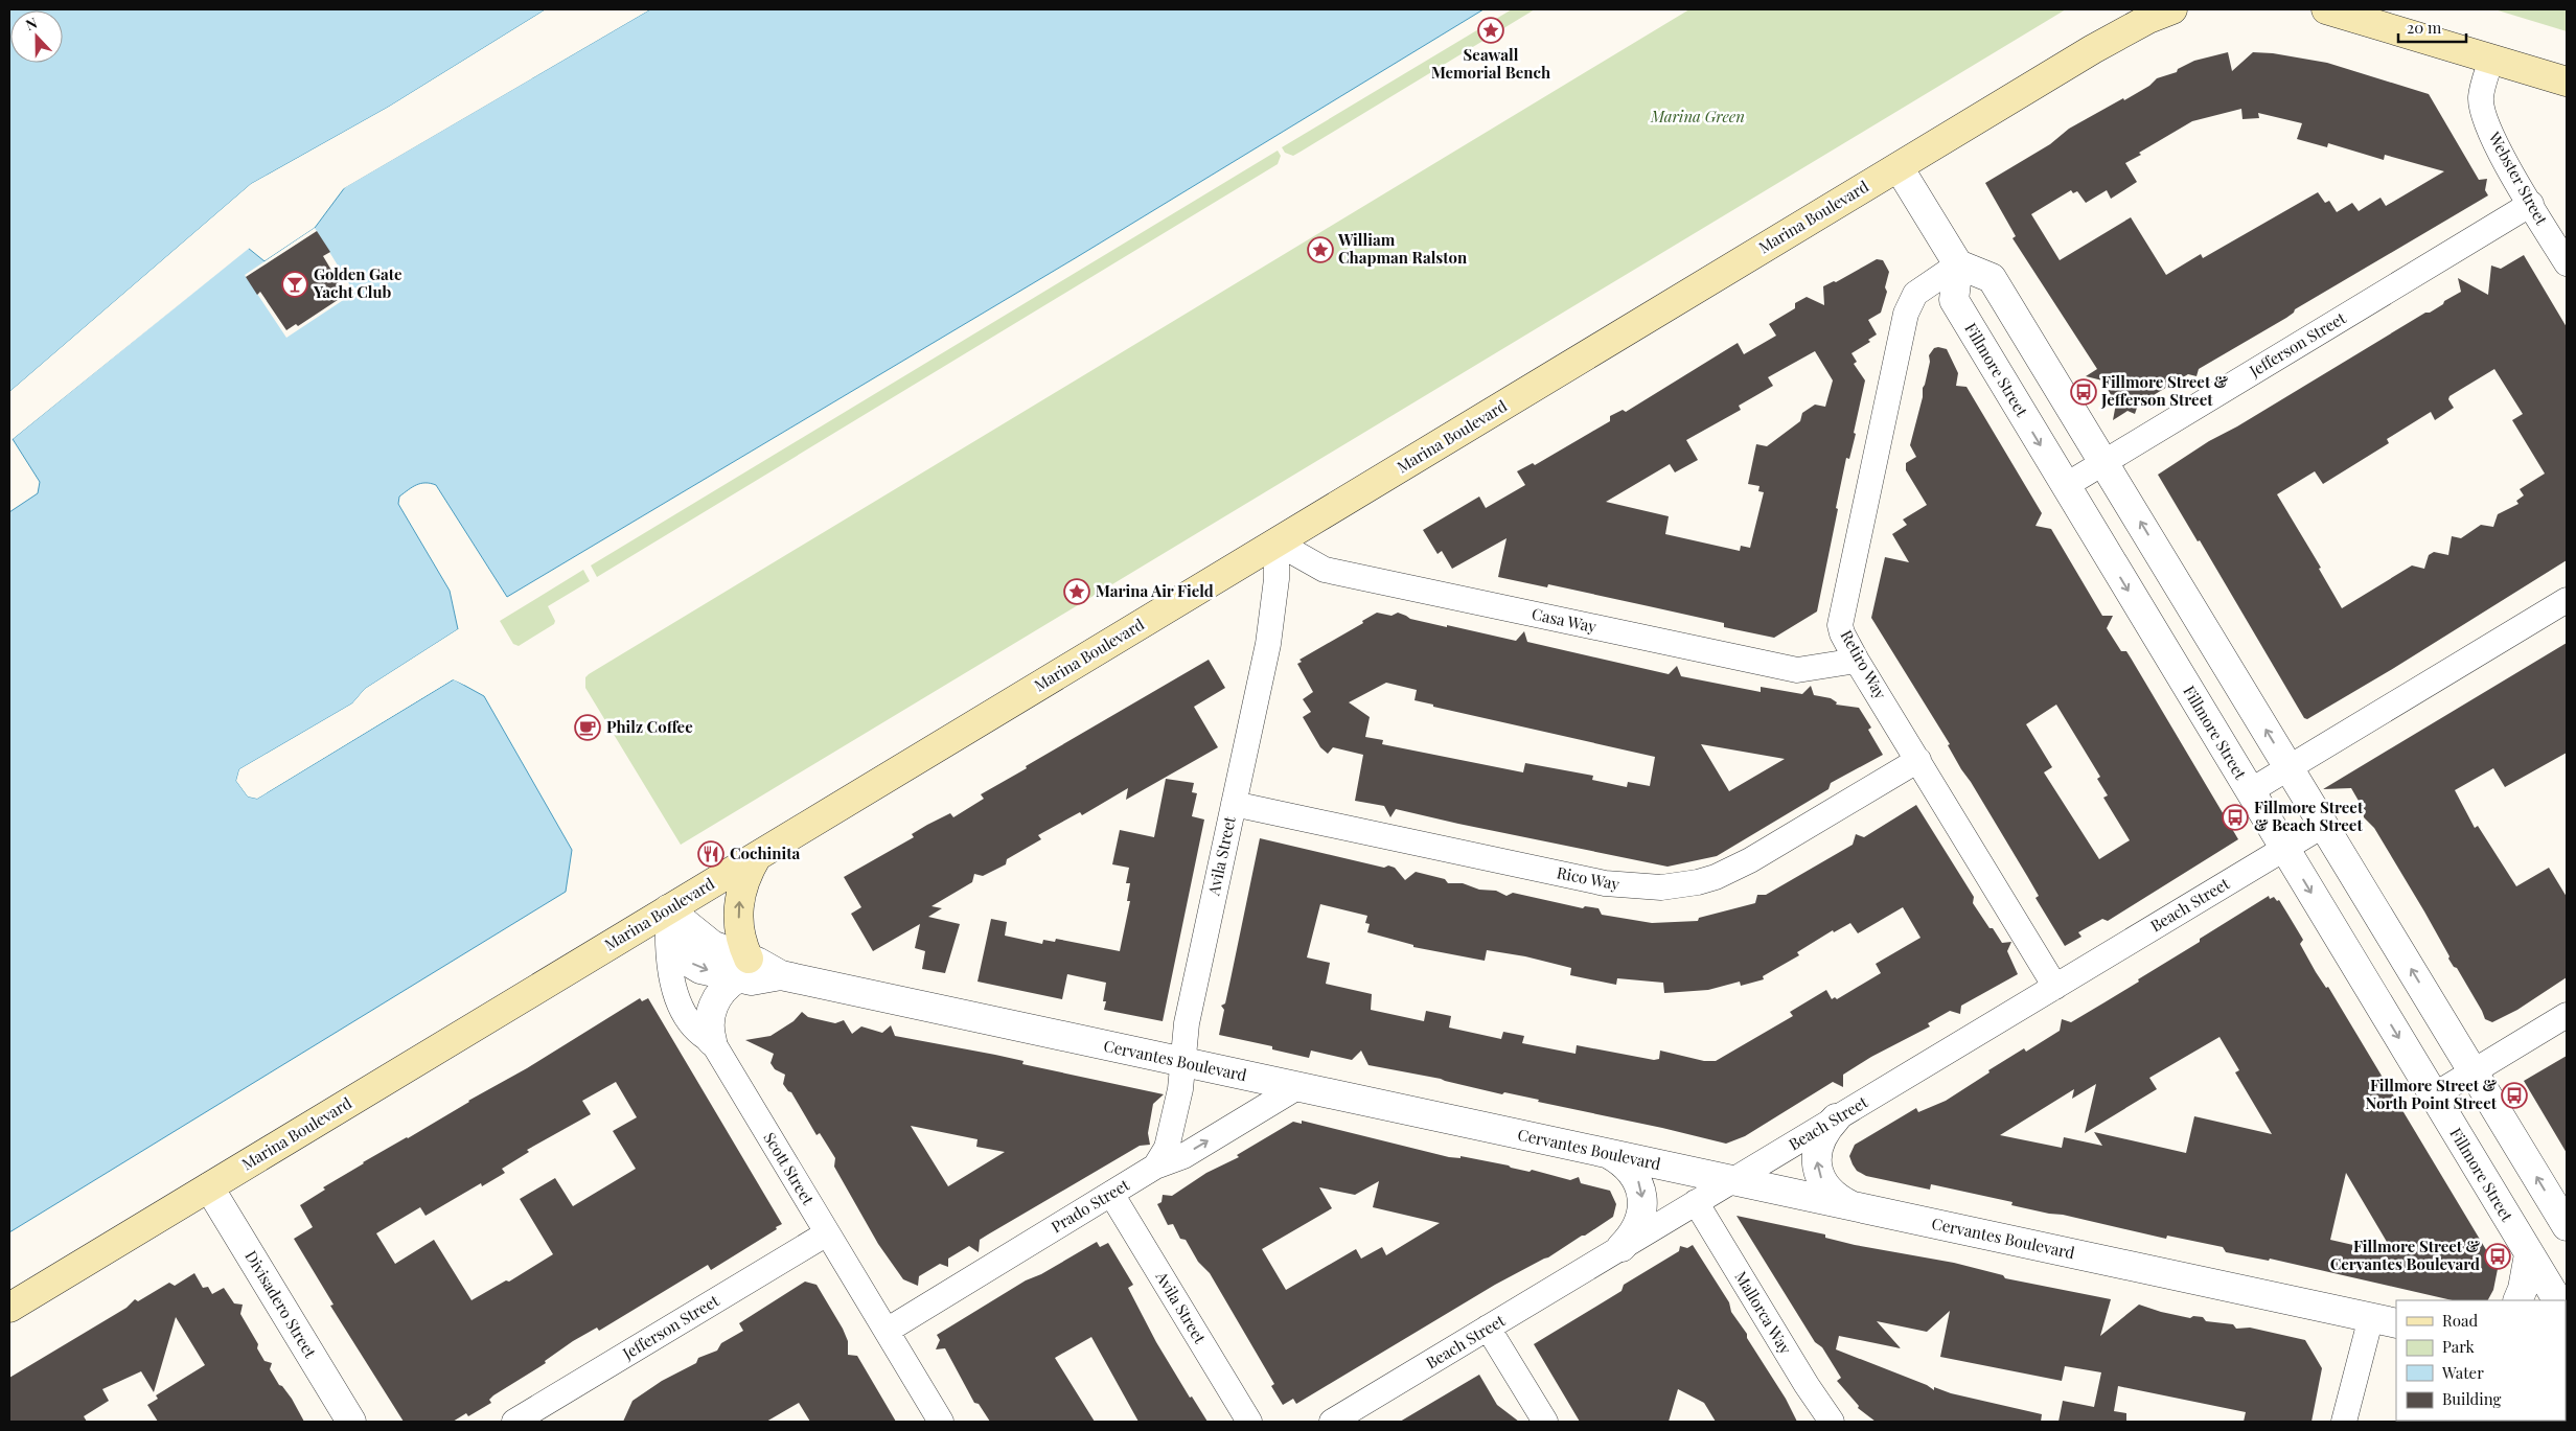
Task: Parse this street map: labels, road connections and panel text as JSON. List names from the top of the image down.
{
  "streets": {
    "main road": ["Marina Boulevard"],
    "street": [
      "Webster Street",
      "Jefferson Street",
      "Fillmore Street",
      "Casa Way",
      "Retiro Way",
      "Avila Street",
      "Rico Way",
      "Beach Street",
      "Cervantes Boulevard",
      "Scott Street",
      "Prado Street",
      "Divisadero Street",
      "Mallorca Way"
    ]
  },
  "crossings": [
    ["Webster Street", "Jefferson Street"],
    ["Marina Boulevard", "Casa Way"],
    ["Marina Boulevard", "Avila Street"],
    ["Marina Boulevard", "Cervantes Boulevard"],
    ["Marina Boulevard", "Scott Street"],
    ["Marina Boulevard", "Divisadero Street"],
    ["Jefferson Street", "Fillmore Street"],
    ["Jefferson Street", "Scott Street"],
    ["Fillmore Street", "Retiro Way"],
    ["Fillmore Street", "Beach Street"],
    ["Casa Way", "Retiro Way"],
    ["Casa Way", "Avila Street"],
    ["Retiro Way", "Rico Way"],
    ["Retiro Way", "Beach Street"],
    ["Avila Street", "Rico Way"],
    ["Avila Street", "Cervantes Boulevard"],
    ["Avila Street", "Prado Street"],
    ["Beach Street", "Cervantes Boulevard"],
    ["Beach Street", "Mallorca Way"],
    ["Cervantes Boulevard", "Scott Street"],
    ["Cervantes Boulevard", "Prado Street"],
    ["Scott Street", "Prado Street"]
  ],
  "parks": ["Marina Green"],
  "places": {
    "place": ["Seawall Memorial Bench", "William Chapman Ralston", "Marina Air Field"],
    "bar": ["Golden Gate Yacht Club"],
    "bus stop": [
      "Fillmore Street & Jefferson Street",
      "Fillmore Street & Beach Street",
      "Fillmore Street & North Point Street",
      "Fillmore Street & Cervantes Boulevard"
    ],
    "cafe": ["Philz Coffee"],
    "restaurant": ["Cochinita"]
  },
  "legend": [
    "Road",
    "Park",
    "Water",
    "Building"
  ],
  "scale_bar": "20 m",
  "north": "top"
}
